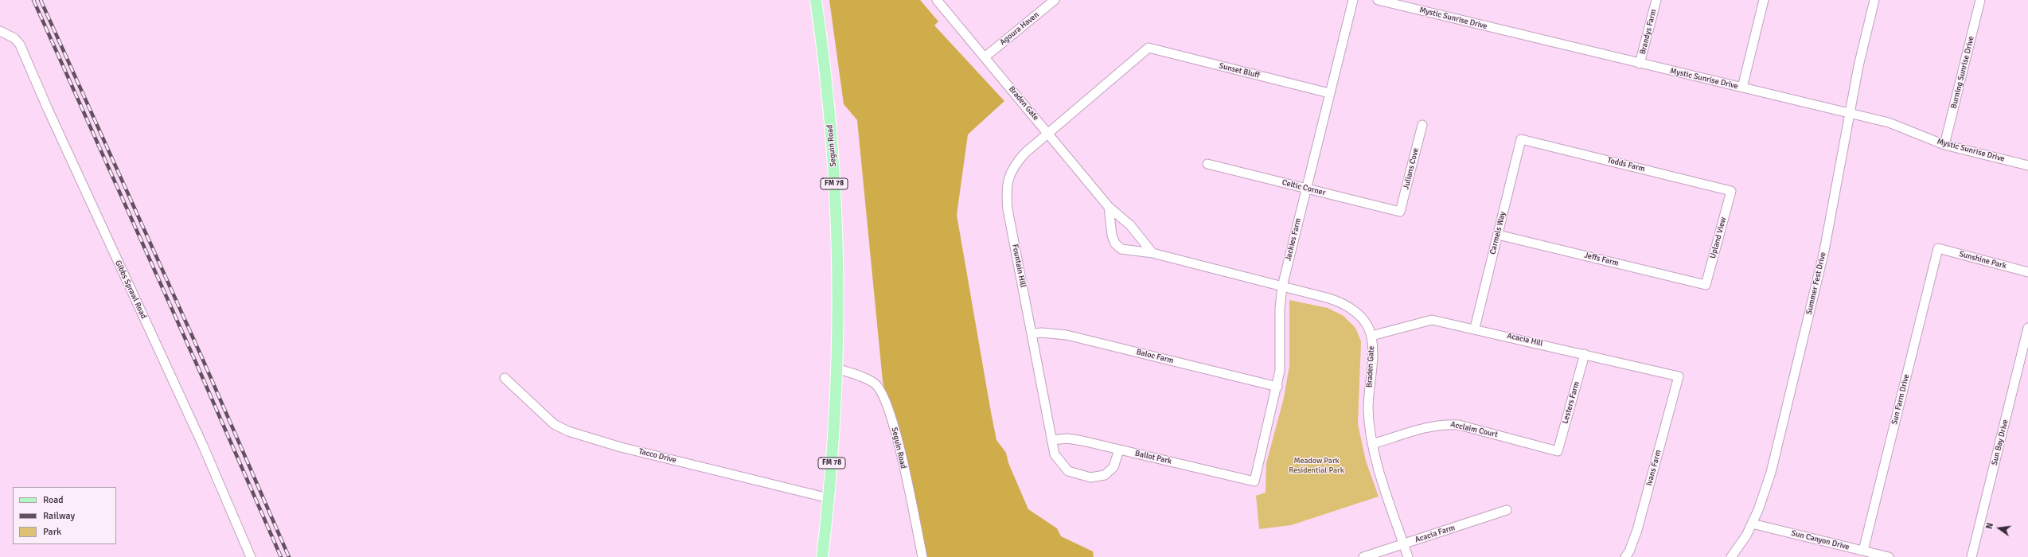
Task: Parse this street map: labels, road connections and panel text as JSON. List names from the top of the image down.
{
  "streets": {
    "main road": ["Seguin Road", "FM 78"],
    "street": [
      "Mystic Sunrise Drive",
      "Agoura Haven",
      "Brandys Farm",
      "Sunset Bluff",
      "Burning Sunrise Drive",
      "Braden Gate",
      "Todds Farm",
      "Julians Cove",
      "Celtic Corner",
      "Carmels Way",
      "Upland View",
      "Jackies Farm",
      "Jeffs Farm",
      "Sunshine Park",
      "Fountain Hill",
      "Summer Fest Drive",
      "Gibbs Sprawl Road",
      "Acacia Hill",
      "Baloc Farm",
      "Sun Farm Drive",
      "Lesters Farm",
      "Acclaim Court",
      "Sun Bay Drive",
      "Tacco Drive",
      "Ballot Park",
      "Ivans Farm",
      "Acacia Farm",
      "Sun Canyon Drive"
    ]
  },
  "crossings": [
    ["Mystic Sunrise Drive", "Brandys Farm"],
    ["Mystic Sunrise Drive", "Burning Sunrise Drive"],
    ["Mystic Sunrise Drive", "Summer Fest Drive"],
    ["Agoura Haven", "Braden Gate"],
    ["Sunset Bluff", "Jackies Farm"],
    ["Sunset Bluff", "Fountain Hill"],
    ["Braden Gate", "Jackies Farm"],
    ["Braden Gate", "Fountain Hill"],
    ["Braden Gate", "Acacia Hill"],
    ["Braden Gate", "Acclaim Court"],
    ["Braden Gate", "Acacia Farm"],
    ["Seguin Road", "Tacco Drive"],
    ["Todds Farm", "Carmels Way"],
    ["Todds Farm", "Upland View"],
    ["Julians Cove", "Celtic Corner"],
    ["Celtic Corner", "Jackies Farm"],
    ["Carmels Way", "Jeffs Farm"],
    ["Carmels Way", "Acacia Hill"],
    ["Upland View", "Jeffs Farm"],
    ["Jackies Farm", "Baloc Farm"],
    ["Jackies Farm", "Ballot Park"],
    ["Sunshine Park", "Sun Farm Drive"],
    ["Fountain Hill", "Baloc Farm"],
    ["Fountain Hill", "Ballot Park"],
    ["Summer Fest Drive", "Sun Canyon Drive"],
    ["Acacia Hill", "Lesters Farm"],
    ["Acacia Hill", "Ivans Farm"],
    ["Sun Farm Drive", "Sun Canyon Drive"],
    ["Lesters Farm", "Acclaim Court"]
  ],
  "parks": ["Meadow Park Residential Park"],
  "legend": ["Road", "Railway", "Park"],
  "north": "left"
}
